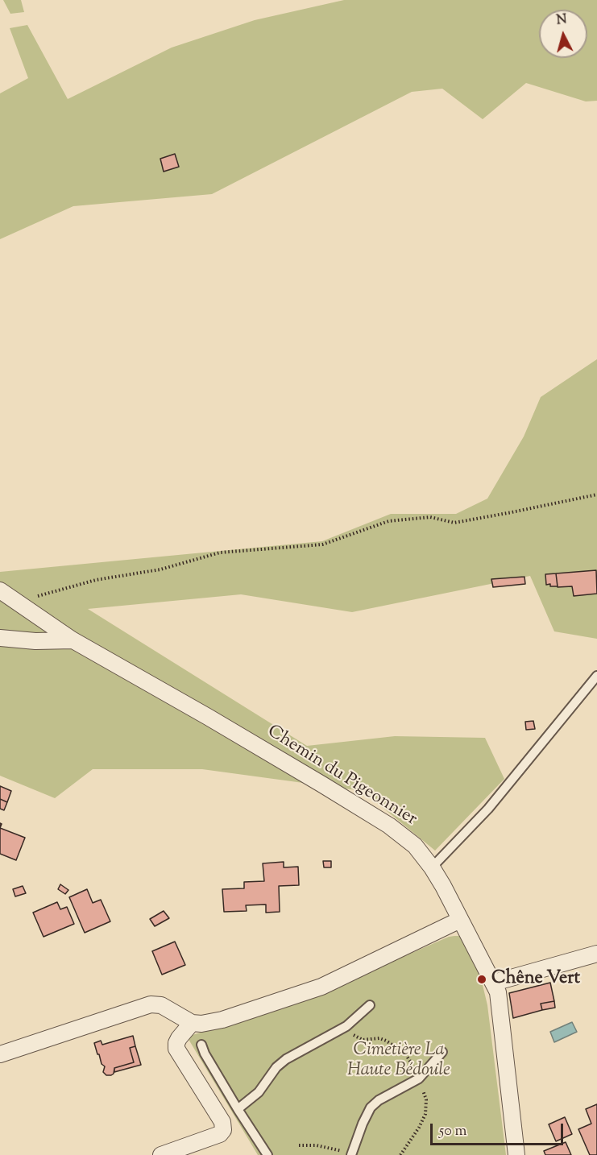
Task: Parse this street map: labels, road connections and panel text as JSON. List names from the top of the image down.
{
  "streets": {
    "street": ["Chemin du Pigeonnier"]
  },
  "parks": ["Cimetière La Haute Bédoule"],
  "places": ["Chêne Vert"],
  "scale_bar": "50 m",
  "north": "top"
}
